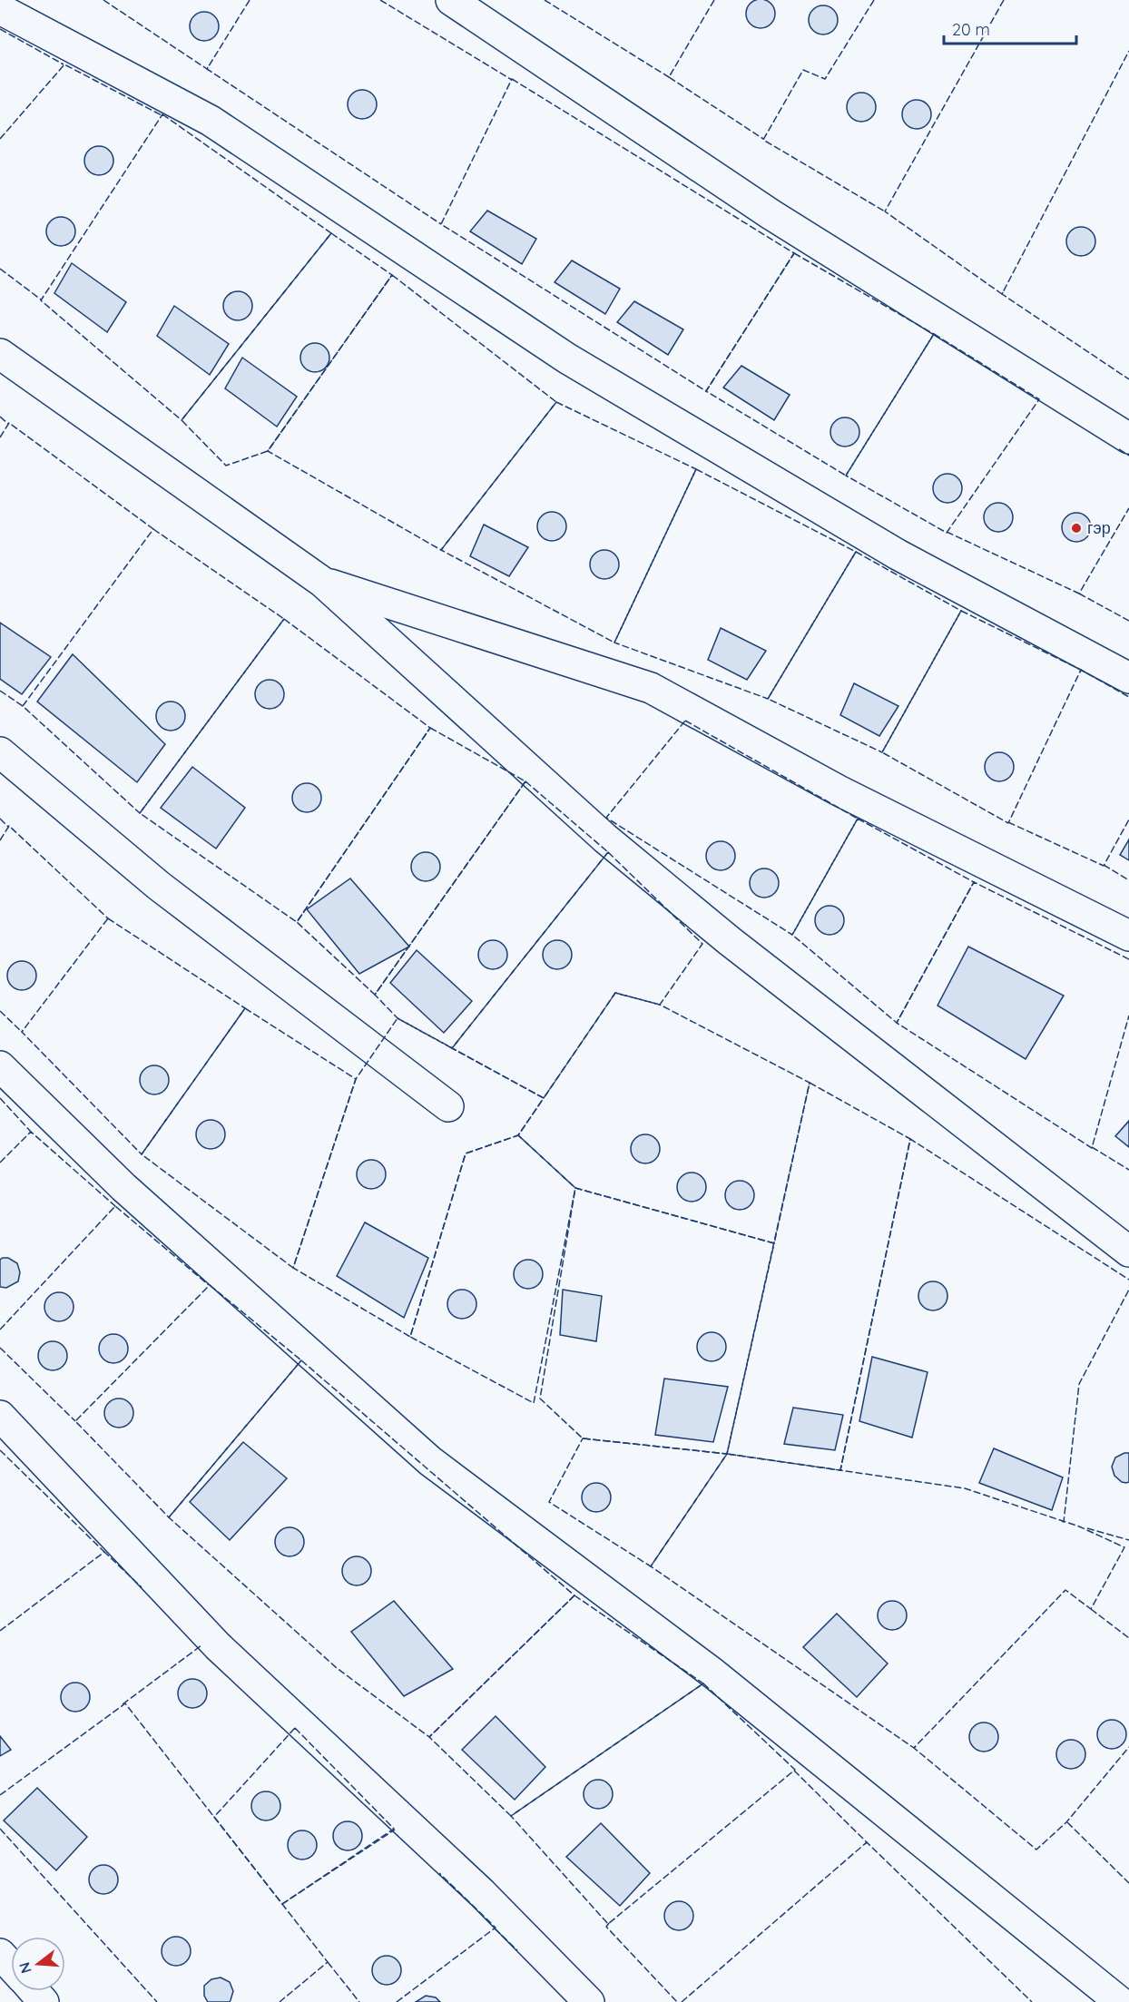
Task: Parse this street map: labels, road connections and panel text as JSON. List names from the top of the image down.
{
  "places": ["гэр"],
  "scale_bar": "20 m",
  "north": "left"
}
